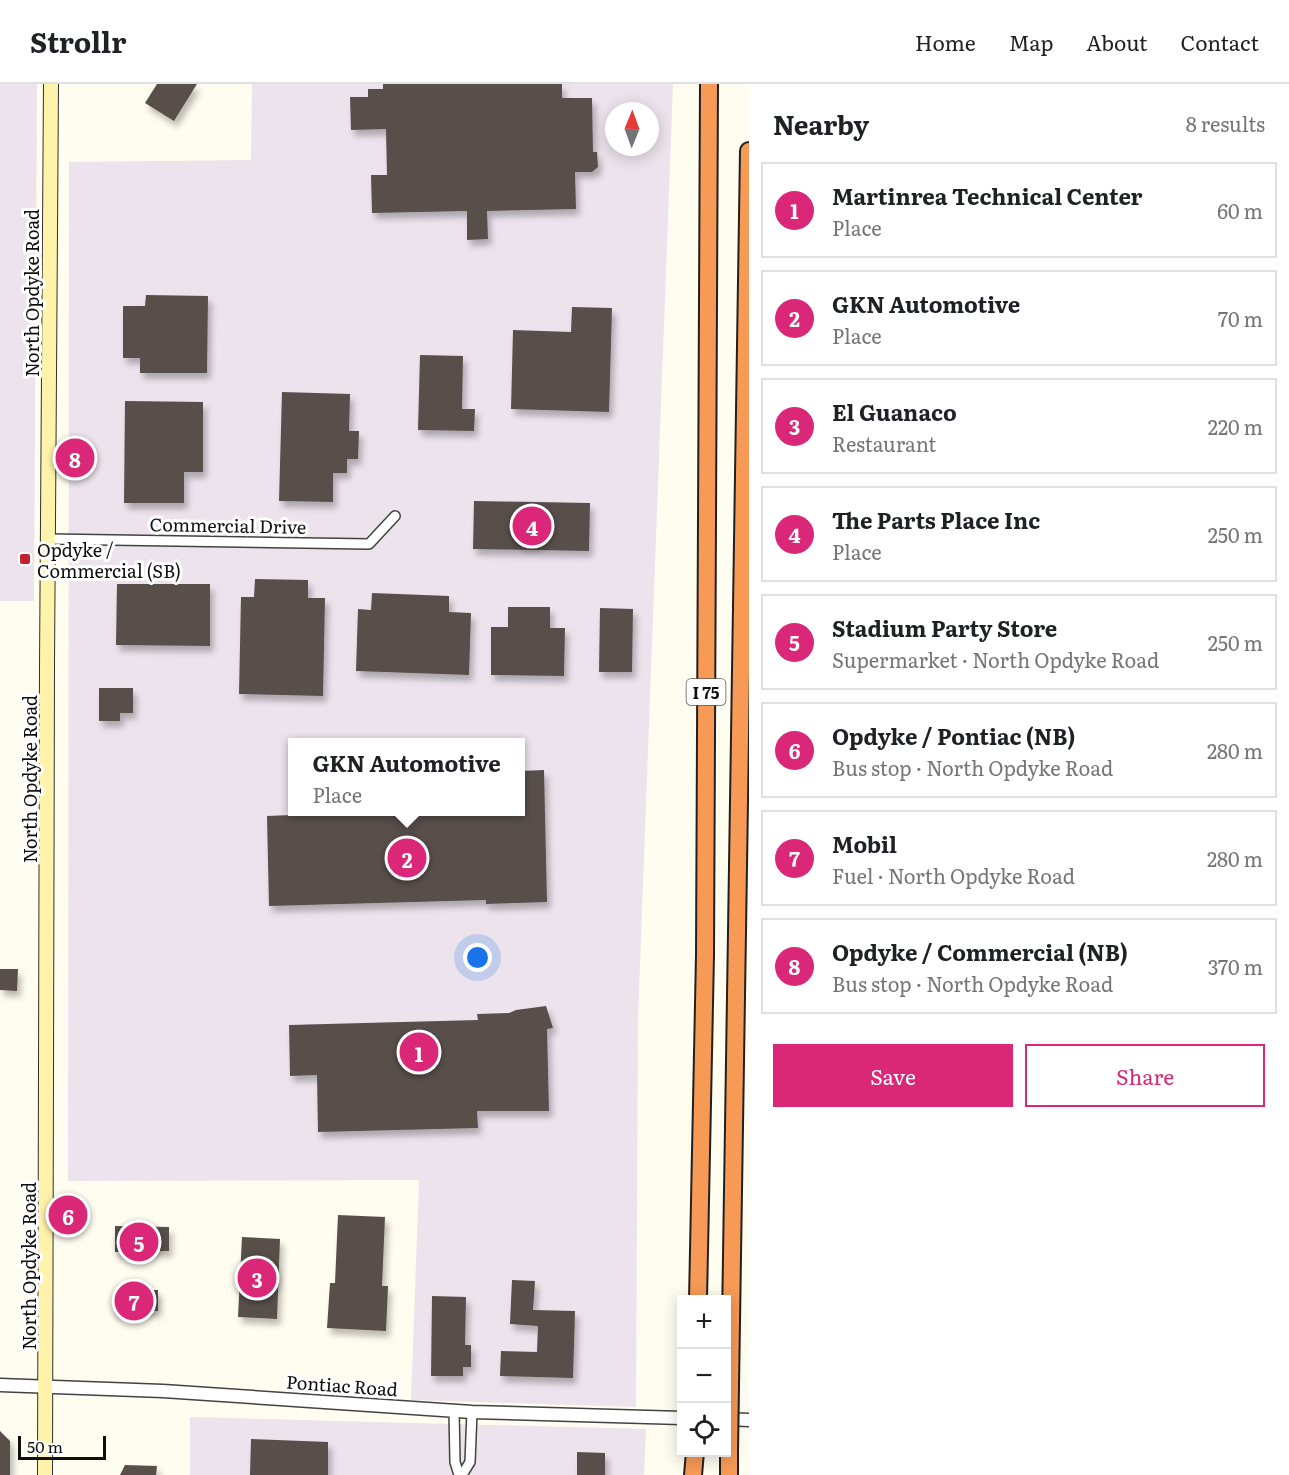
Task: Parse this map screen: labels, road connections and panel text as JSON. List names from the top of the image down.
{
  "streets": {
    "highway": ["I 75"],
    "main road": ["North Opdyke Road"],
    "street": ["Commercial Drive", "Pontiac Road"]
  },
  "crossings": [
    ["North Opdyke Road", "Commercial Drive"],
    ["North Opdyke Road", "Pontiac Road"]
  ],
  "places": {
    "transit": ["Opdyke / Commercial (SB)"]
  },
  "scale_bar": "50 m",
  "north": "top",
  "page": {
    "header": "Strollr",
    "nav": [
      "Home",
      "Map",
      "About",
      "Contact"
    ],
    "heading": ["Nearby", "8 results"],
    "list": [
      {
        "mark": "1",
        "name": "Martinrea Technical Center",
        "note": "Place",
        "value": "60 m"
      },
      {
        "mark": "2",
        "name": "GKN Automotive",
        "note": "Place",
        "value": "70 m"
      },
      {
        "mark": "3",
        "name": "El Guanaco",
        "note": "Restaurant",
        "value": "220 m"
      },
      {
        "mark": "4",
        "name": "The Parts Place Inc",
        "note": "Place",
        "value": "250 m"
      },
      {
        "mark": "5",
        "name": "Stadium Party Store",
        "note": "Supermarket · North Opdyke Road",
        "value": "250 m"
      },
      {
        "mark": "6",
        "name": "Opdyke / Pontiac (NB)",
        "note": "Bus stop · North Opdyke Road",
        "value": "280 m"
      },
      {
        "mark": "7",
        "name": "Mobil",
        "note": "Fuel · North Opdyke Road",
        "value": "280 m"
      },
      {
        "mark": "8",
        "name": "Opdyke / Commercial (NB)",
        "note": "Bus stop · North Opdyke Road",
        "value": "370 m"
      }
    ],
    "pins": [
      "8",
      "4",
      "2",
      "1",
      "6",
      "5",
      "3",
      "7"
    ],
    "popup": ["GKN Automotive", "Place"],
    "buttons": ["Save", "Share"],
    "map_buttons": ["+", "−"],
    "scale": "50 m"
  }
}
